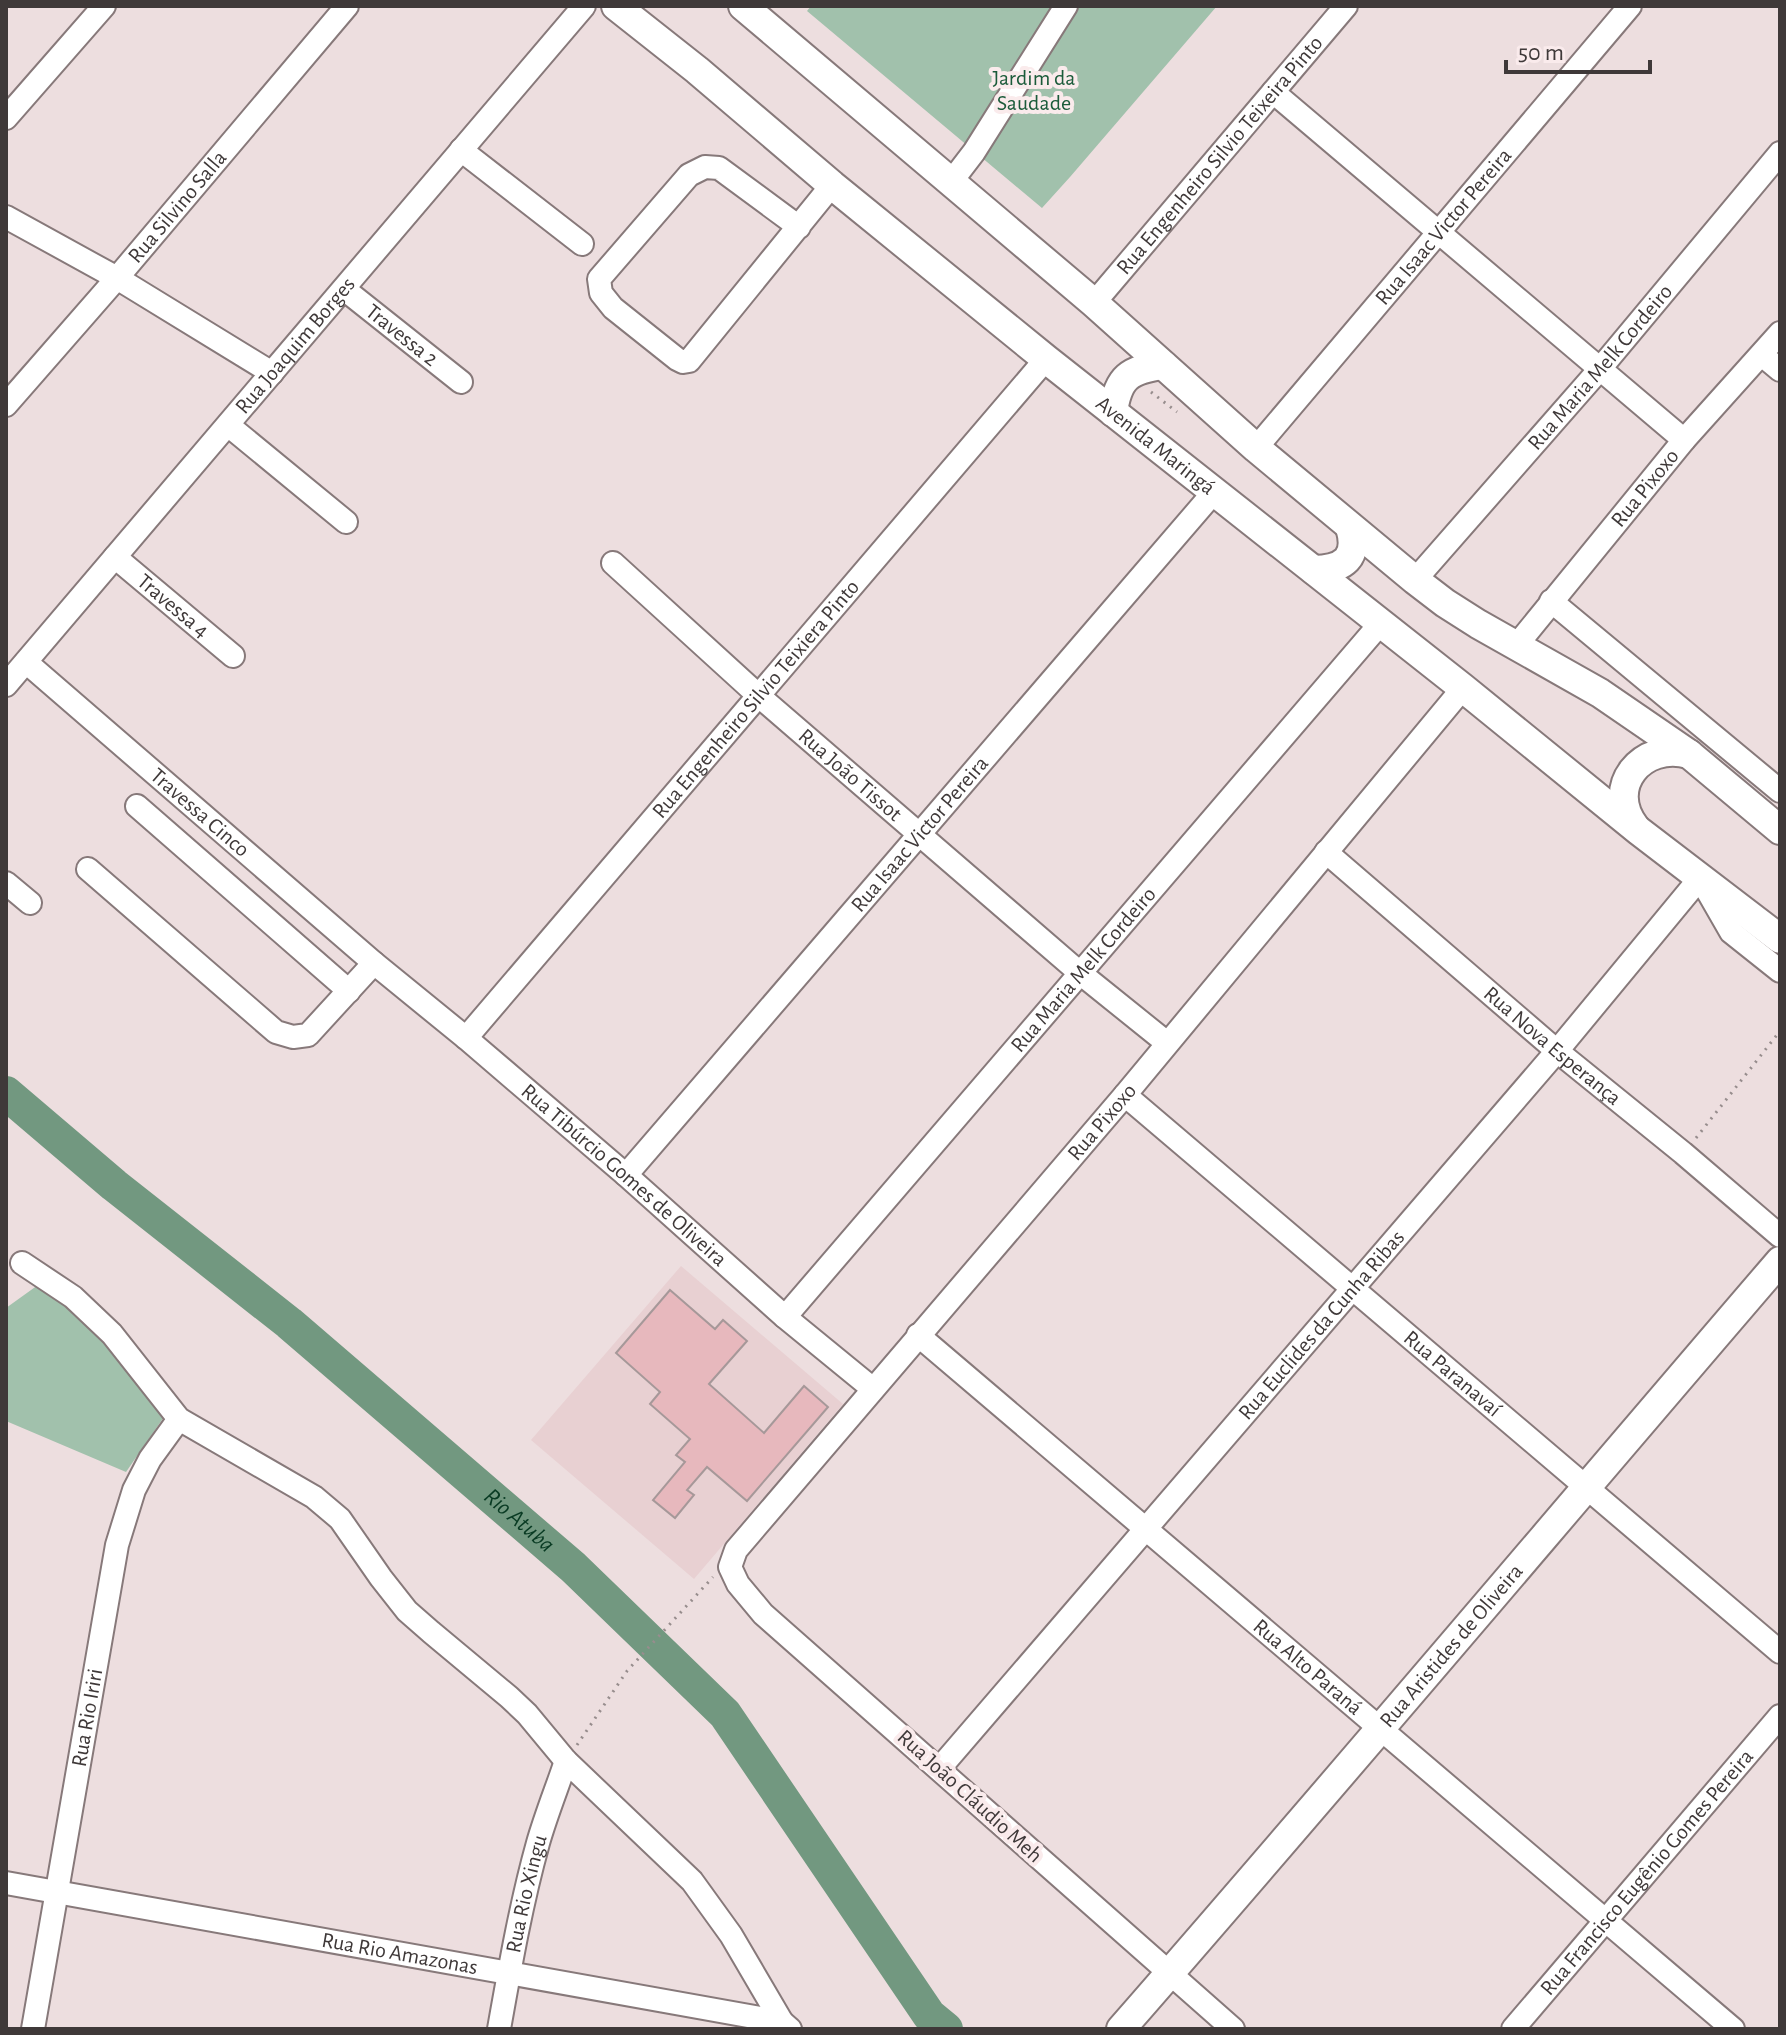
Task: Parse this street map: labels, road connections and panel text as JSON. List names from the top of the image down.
{
  "streets": {
    "main road": ["Avenida Maringá", "Rua Aristides de Oliveira"],
    "street": [
      "Rua Engenheiro Silvio Teixeira Pinto",
      "Rua Silvino Salla",
      "Rua Isaac Victor Pereira",
      "Travessa 2",
      "Rua Joaquim Borges",
      "Rua Maria Melk Cordeiro",
      "Rua Pixoxo",
      "Travessa 4",
      "Rua Engenheiro Silvio Teixiera Pinto",
      "Rua João Tissot",
      "Travessa Cinco",
      "Rua Nova Esperança",
      "Rua Tibúrcio Gomes de Oliveira",
      "Rua Euclides da Cunha Ribas",
      "Rua Paranavaí",
      "Rua Alto Paraná",
      "Rua Rio Iriri",
      "Rua João Cláudio Meh",
      "Rua Francisco Eugênio Gomes Pereira",
      "Rua Rio Xingu",
      "Rua Rio Amazonas"
    ]
  },
  "crossings": [
    ["Rua Isaac Victor Pereira", "Avenida Maringá"],
    ["Rua Isaac Victor Pereira", "Rua João Tissot"],
    ["Rua Isaac Victor Pereira", "Rua Tibúrcio Gomes de Oliveira"],
    ["Travessa 2", "Rua Joaquim Borges"],
    ["Rua Joaquim Borges", "Travessa 4"],
    ["Rua Joaquim Borges", "Travessa Cinco"],
    ["Rua Maria Melk Cordeiro", "Avenida Maringá"],
    ["Rua Maria Melk Cordeiro", "Rua João Tissot"],
    ["Rua Maria Melk Cordeiro", "Rua Tibúrcio Gomes de Oliveira"],
    ["Avenida Maringá", "Rua Pixoxo"],
    ["Avenida Maringá", "Rua Engenheiro Silvio Teixiera Pinto"],
    ["Avenida Maringá", "Rua Euclides da Cunha Ribas"],
    ["Rua Pixoxo", "Rua João Tissot"],
    ["Rua Pixoxo", "Rua Nova Esperança"],
    ["Rua Pixoxo", "Rua Tibúrcio Gomes de Oliveira"],
    ["Rua Pixoxo", "Rua Paranavaí"],
    ["Rua Pixoxo", "Rua Alto Paraná"],
    ["Rua Pixoxo", "Rua João Cláudio Meh"],
    ["Rua Engenheiro Silvio Teixiera Pinto", "Rua João Tissot"],
    ["Rua Engenheiro Silvio Teixiera Pinto", "Rua Tibúrcio Gomes de Oliveira"],
    ["Travessa Cinco", "Rua Tibúrcio Gomes de Oliveira"],
    ["Rua Nova Esperança", "Rua Euclides da Cunha Ribas"],
    ["Rua Euclides da Cunha Ribas", "Rua Paranavaí"],
    ["Rua Euclides da Cunha Ribas", "Rua Alto Paraná"],
    ["Rua Euclides da Cunha Ribas", "Rua João Cláudio Meh"],
    ["Rua Paranavaí", "Rua Aristides de Oliveira"],
    ["Rua Aristides de Oliveira", "Rua Alto Paraná"],
    ["Rua Aristides de Oliveira", "Rua João Cláudio Meh"],
    ["Rua Alto Paraná", "Rua Francisco Eugênio Gomes Pereira"],
    ["Rua Rio Iriri", "Rua Rio Amazonas"],
    ["Rua Rio Xingu", "Rua Rio Amazonas"]
  ],
  "water": ["Rio Atuba"],
  "parks": ["Jardim da Saudade"],
  "scale_bar": "50 m"
}
